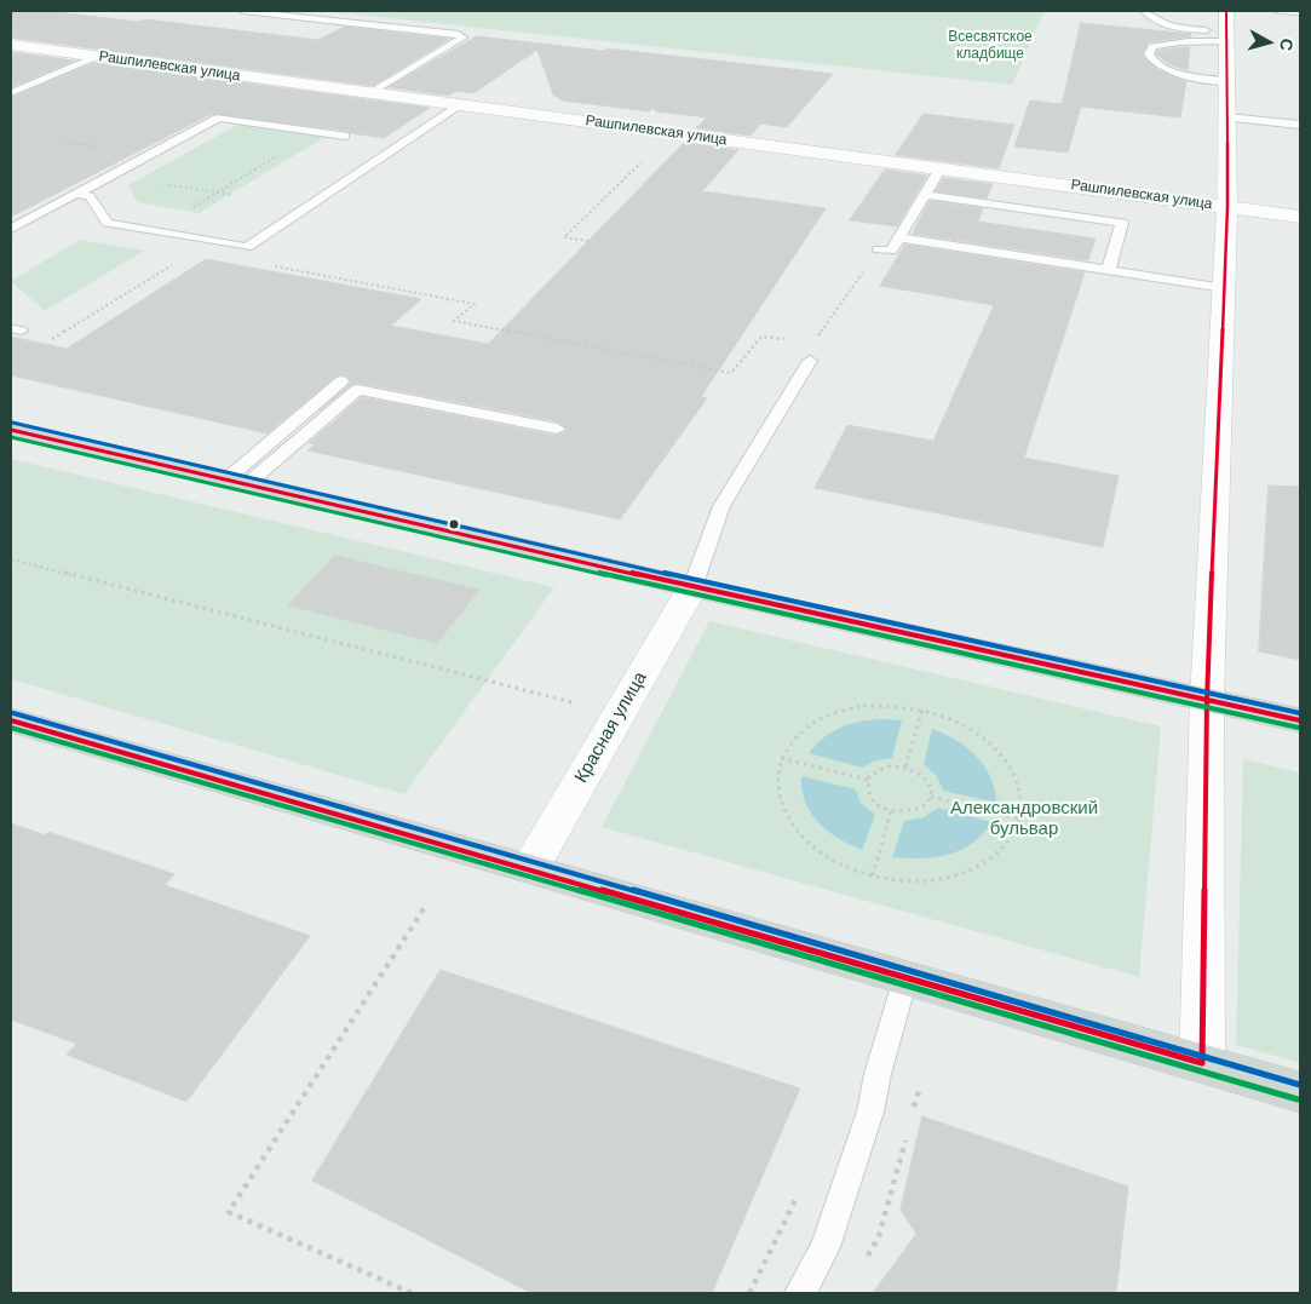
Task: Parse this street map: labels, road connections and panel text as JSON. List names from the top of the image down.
{
  "streets": {
    "main road": ["Рашпилевская улица", "Красная улица"]
  },
  "parks": ["Всесвятское кладбище", "Александровский бульвар"],
  "north": "right"
}
